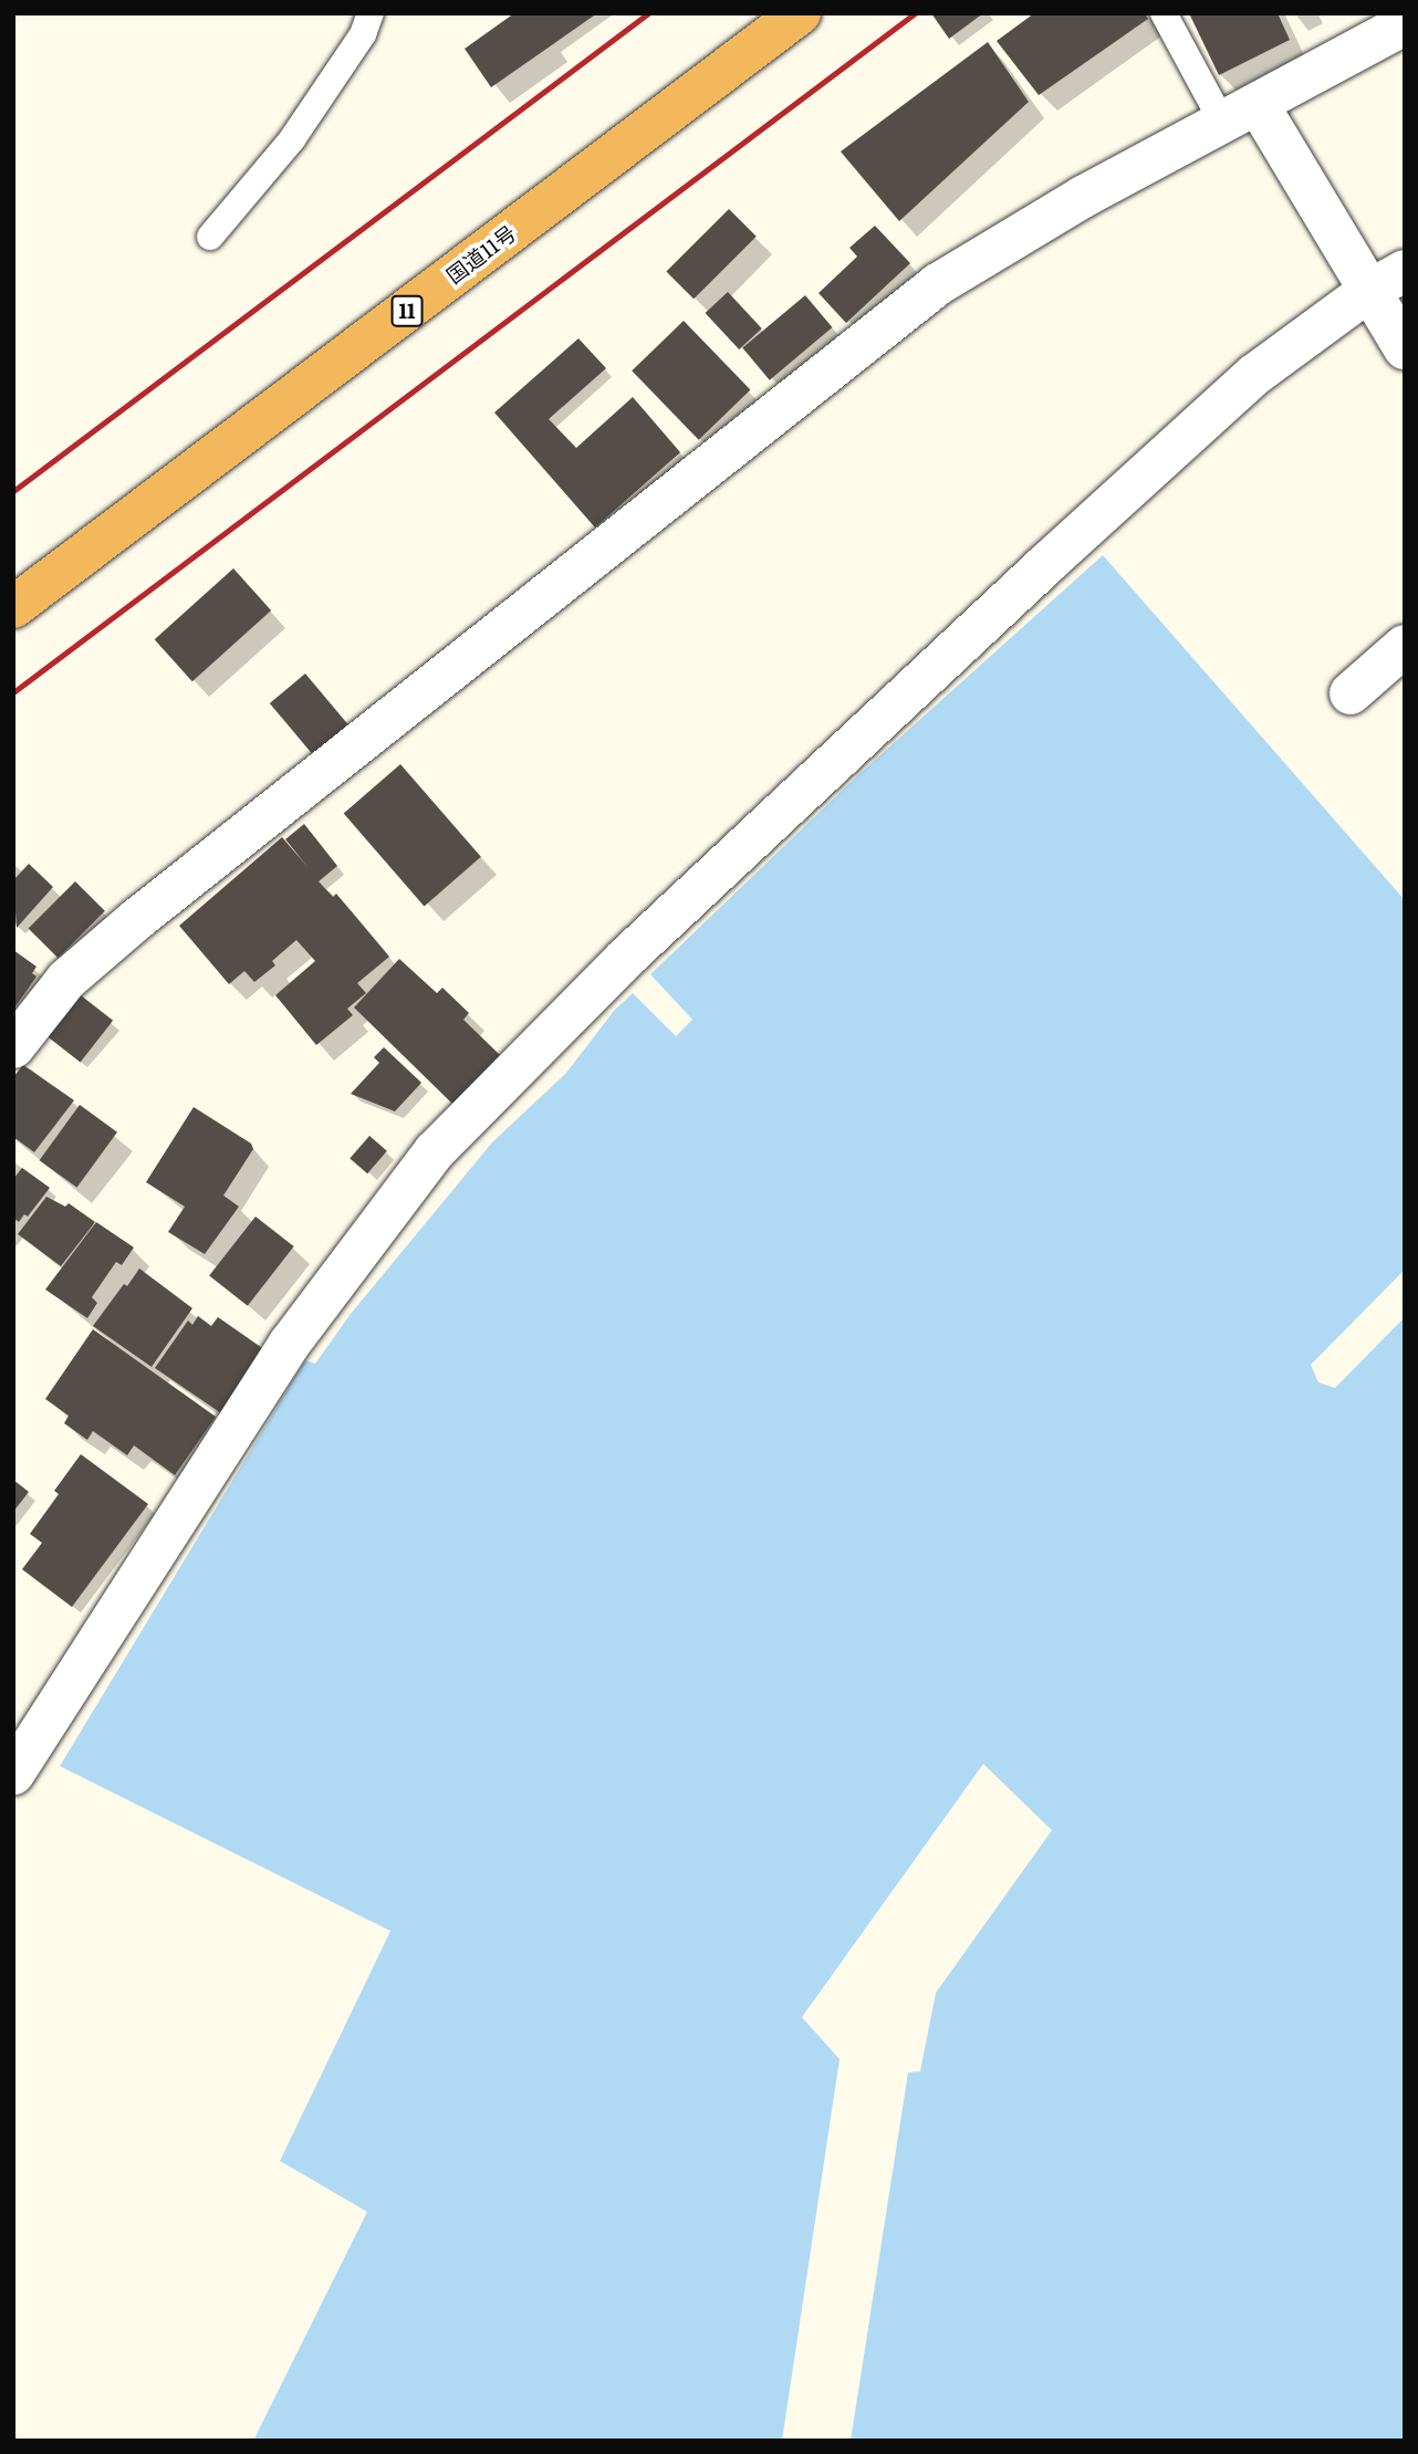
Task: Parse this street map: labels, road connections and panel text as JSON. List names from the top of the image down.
{
  "streets": {
    "highway": ["国道11号", "11"]
  }
}
